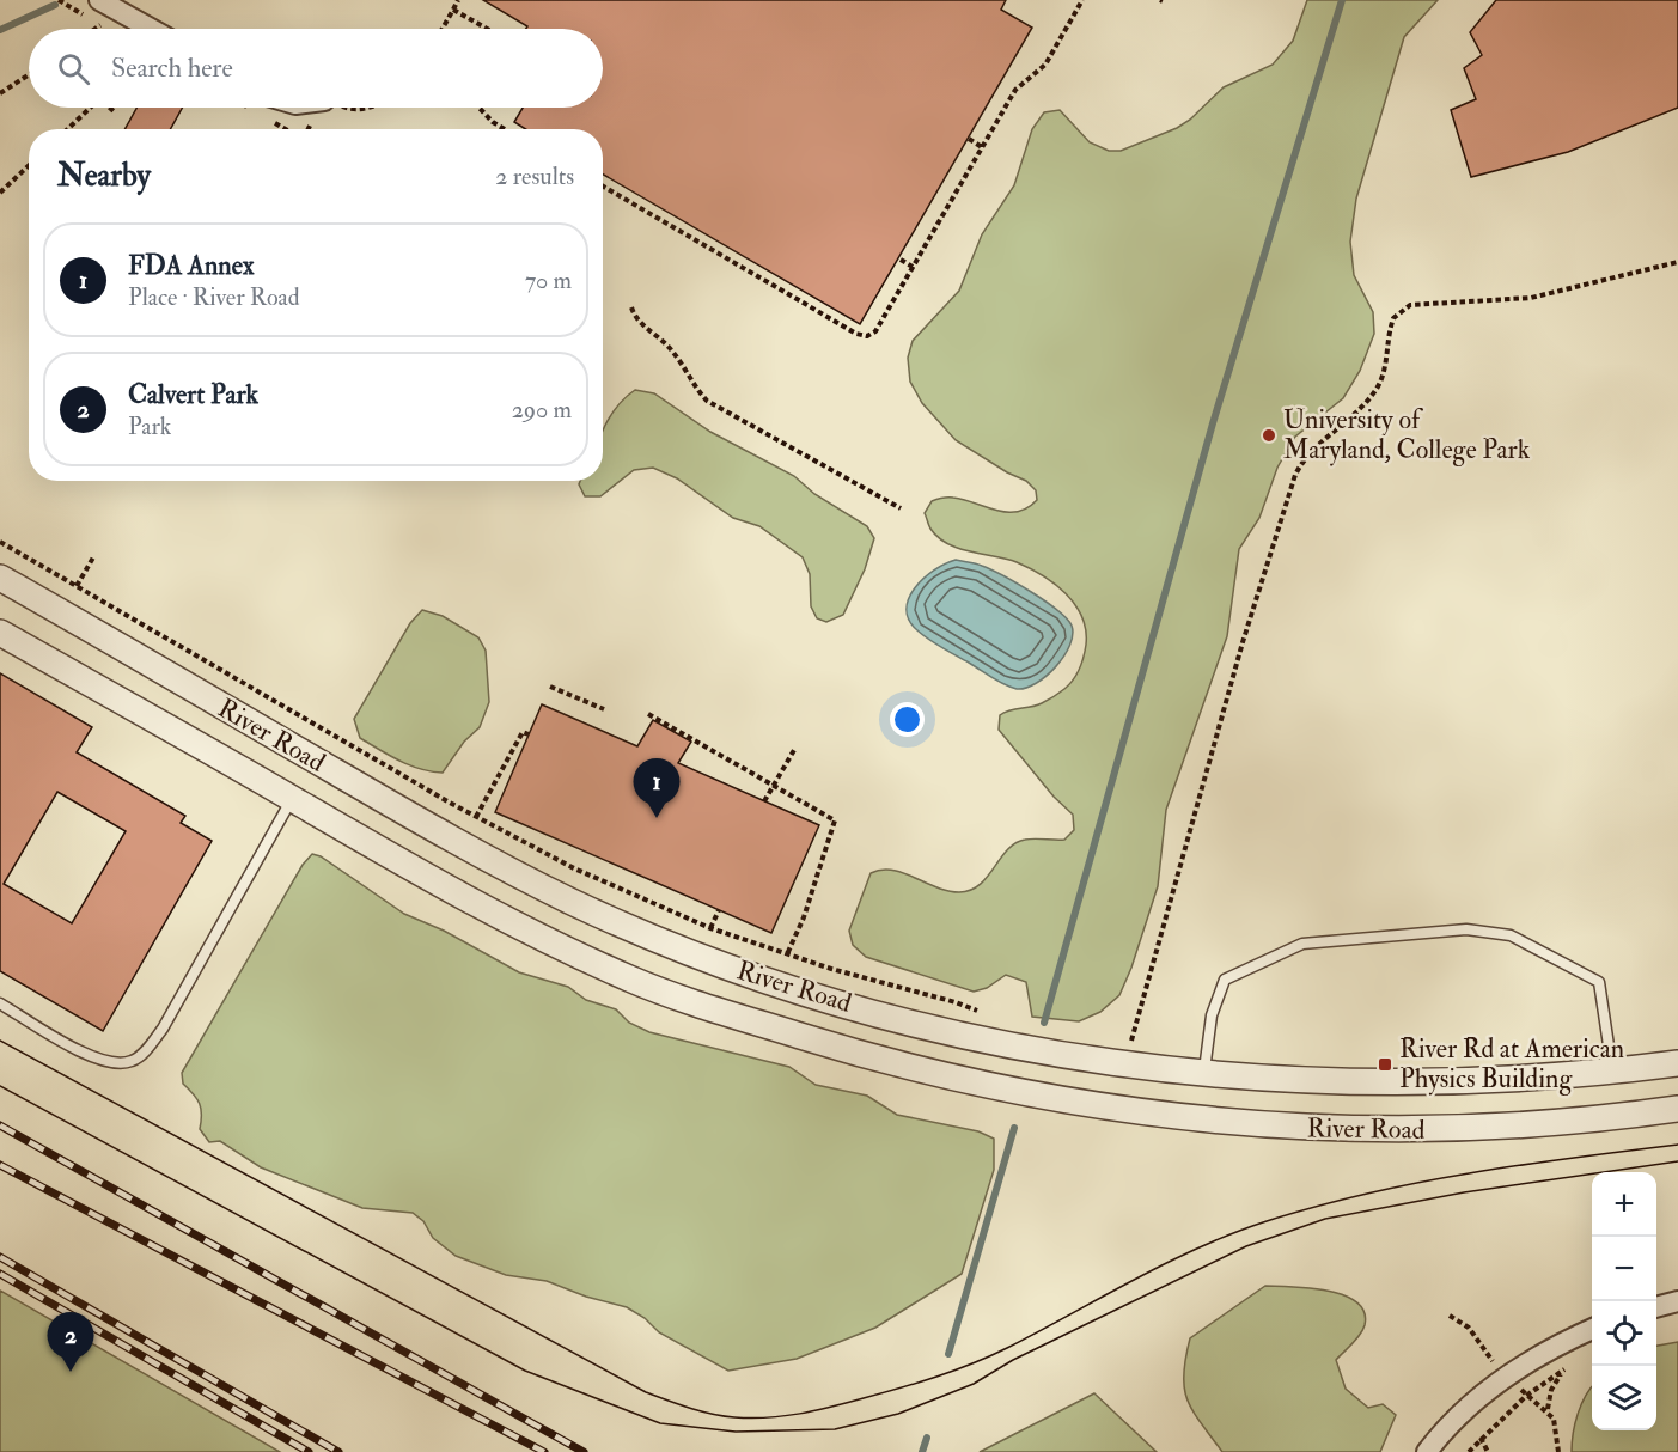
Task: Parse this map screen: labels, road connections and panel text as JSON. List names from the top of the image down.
{
  "streets": {
    "street": ["River Road"]
  },
  "places": {
    "other": ["University of Maryland, College Park"],
    "transit": ["River Rd at American Physics Building"]
  },
  "page": {
    "search": "Search here",
    "heading": ["Nearby", "2 results"],
    "list": [
      {
        "mark": "1",
        "name": "FDA Annex",
        "note": "Place · River Road",
        "value": "70 m"
      },
      {
        "mark": "2",
        "name": "Calvert Park",
        "note": "Park",
        "value": "290 m"
      }
    ],
    "pins": ["1", "2"],
    "map_buttons": ["+", "−"]
  }
}
